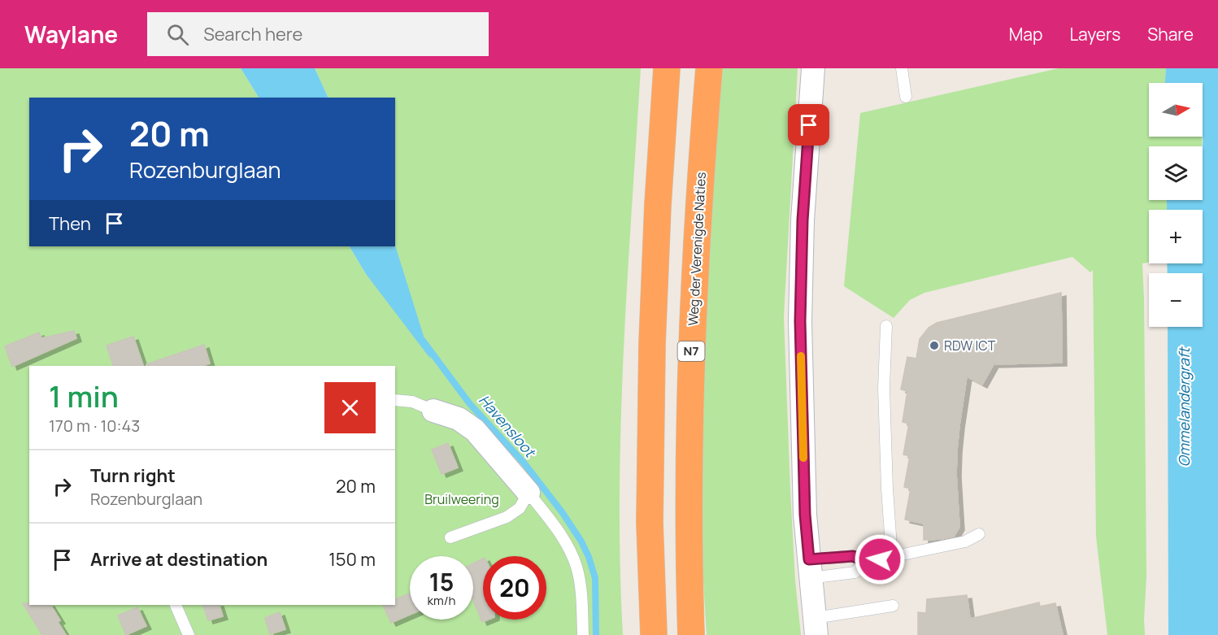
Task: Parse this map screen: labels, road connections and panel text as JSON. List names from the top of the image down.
{
  "streets": {
    "highway": ["Weg der Verenigde Naties", "N7"]
  },
  "water": ["Ommelandergraft", "Havensloot"],
  "parks": ["Bruilweering"],
  "places": ["RDW ICT"],
  "north": "right",
  "page": {
    "header": "Waylane",
    "search": "Search here",
    "nav": ["Map", "Layers", "Share"],
    "map_buttons": ["+", "−"],
    "turn": ["20 m", "Rozenburglaan"],
    "then": "Then",
    "heading": ["1 min", "170 m · 10:43"],
    "list": [
      {
        "name": "Turn right",
        "note": "Rozenburglaan",
        "value": "20 m"
      },
      {
        "name": "Arrive at destination",
        "value": "150 m"
      }
    ],
    "speed": "15 km/h",
    "limit": "20"
  }
}
